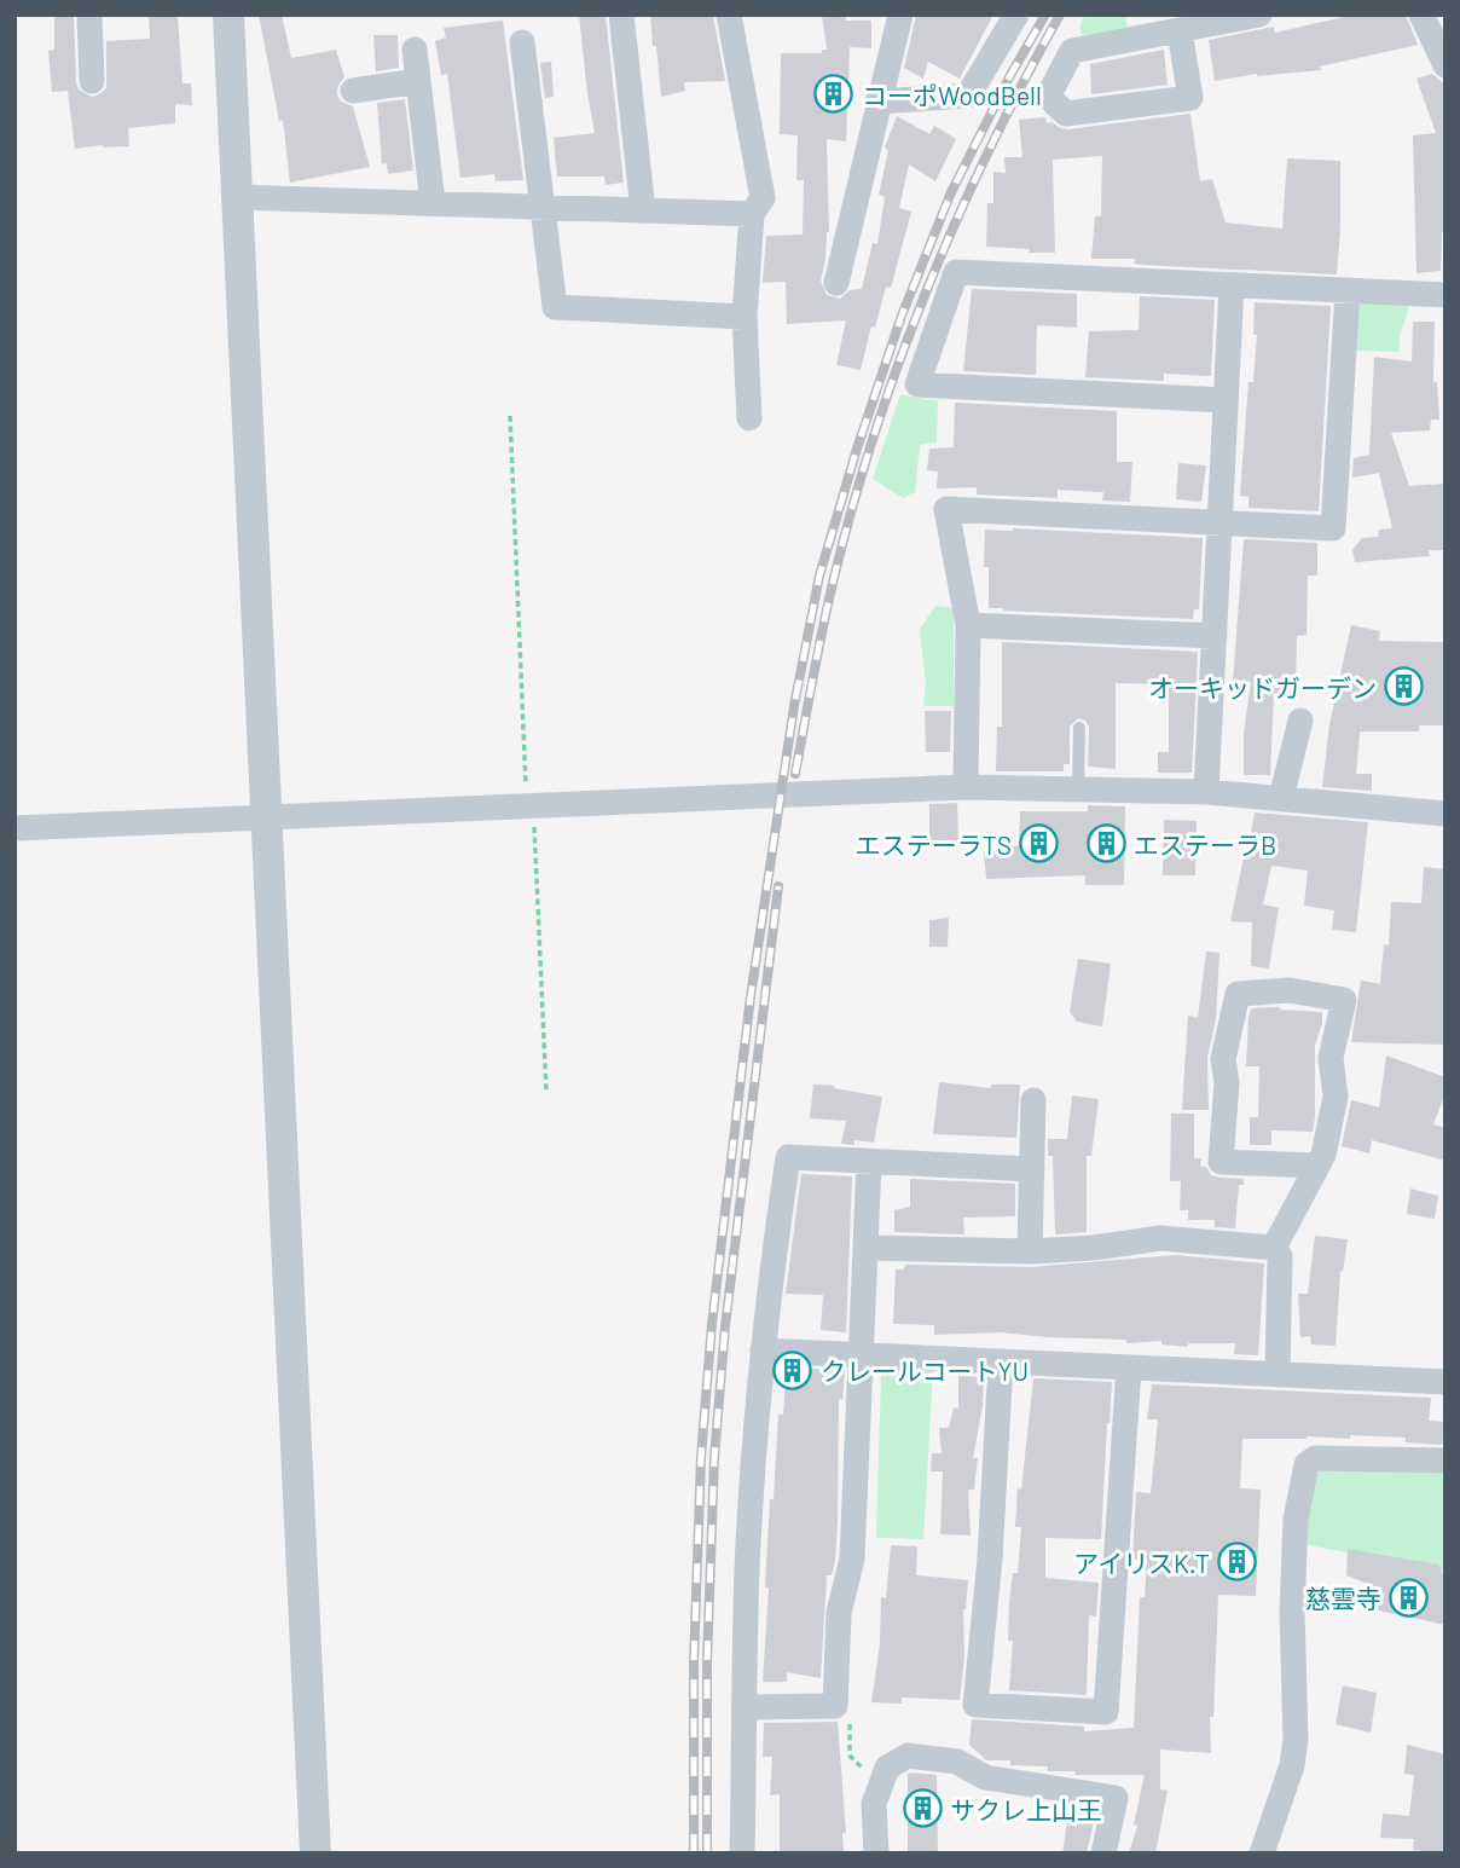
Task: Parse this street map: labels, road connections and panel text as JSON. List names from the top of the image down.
{
  "places": {
    "building": [
      "コーポWoodBell",
      "オーキッドガーデン",
      "エステーラTS",
      "エステーラB",
      "クレールコートYU",
      "アイリスK.T",
      "慈雲寺",
      "サクレ上山王"
    ]
  }
}
